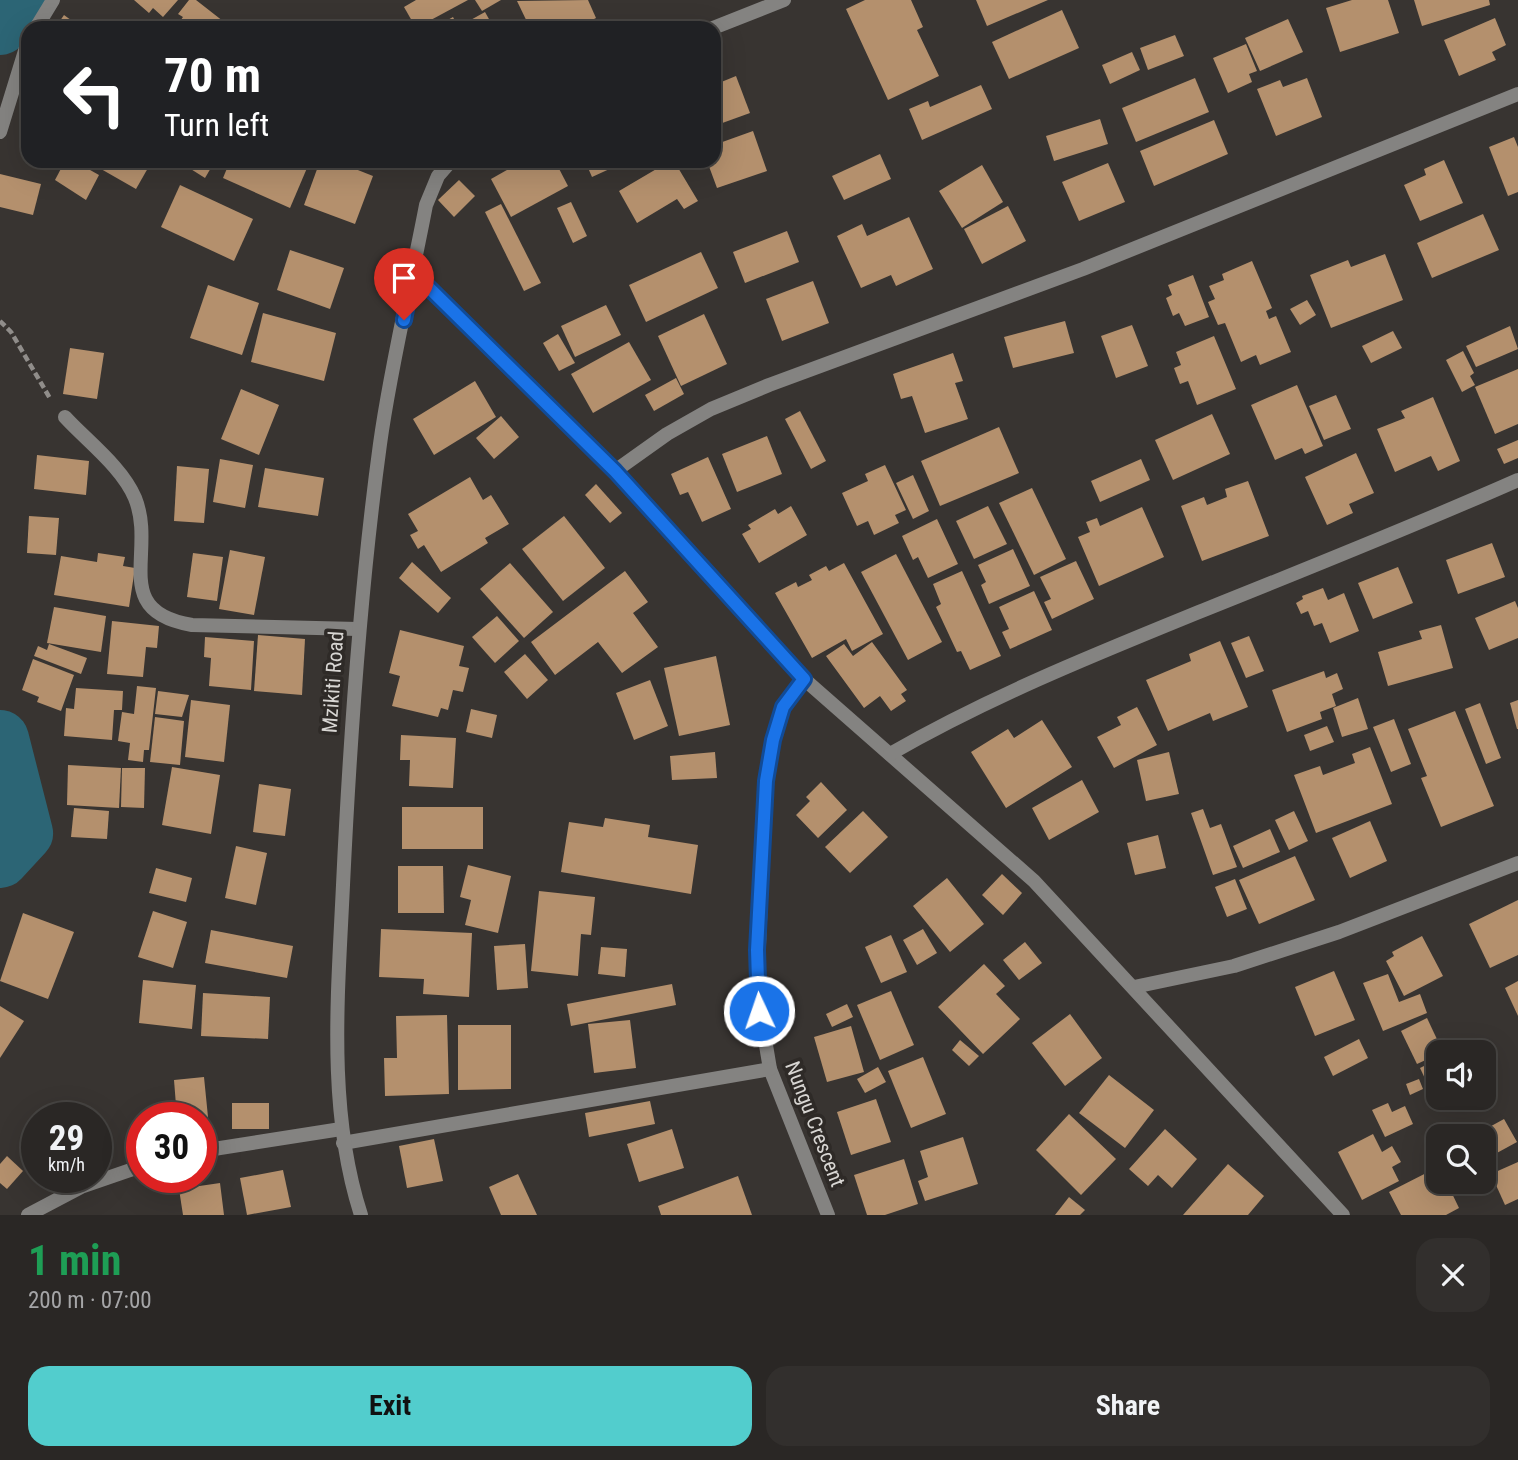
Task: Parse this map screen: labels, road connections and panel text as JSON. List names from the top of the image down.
{
  "streets": {
    "street": ["Mzikiti Road", "Nungu Crescent"]
  },
  "page": {
    "turn": ["70 m", "Turn left"],
    "speed": "29 km/h",
    "limit": "30",
    "heading": ["1 min", "200 m · 07:00"],
    "buttons": ["Exit", "Share"]
  }
}
